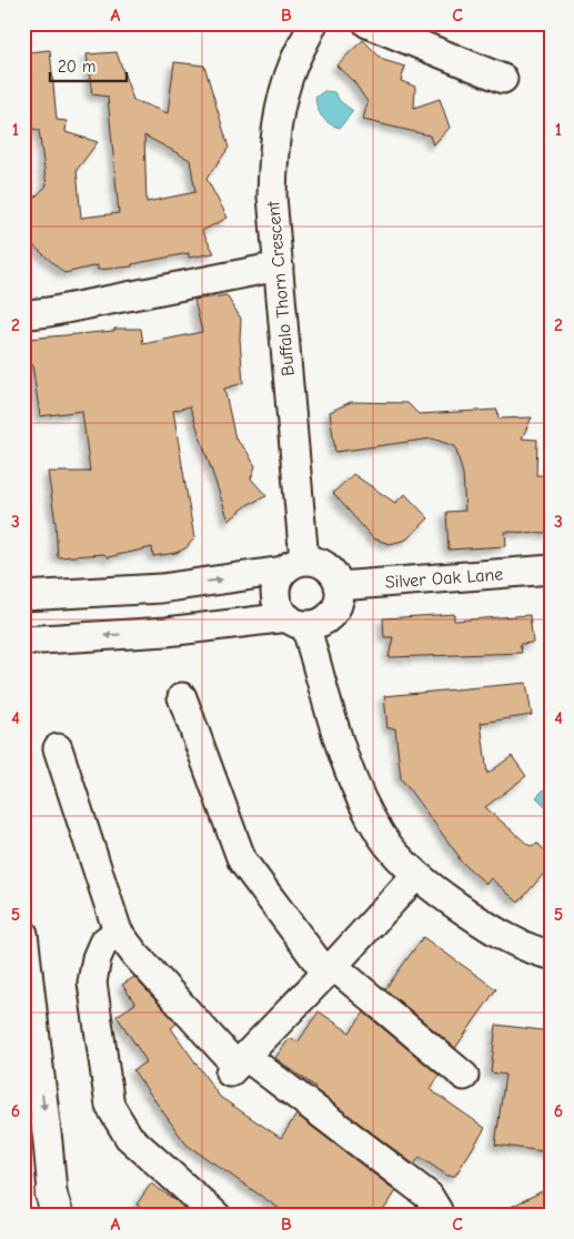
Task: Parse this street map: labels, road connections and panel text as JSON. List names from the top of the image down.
{
  "streets": {
    "street": ["Buffalo Thorn Crescent", "Silver Oak Lane"]
  },
  "crossings": [
    ["Buffalo Thorn Crescent", "Silver Oak Lane"]
  ],
  "scale_bar": "20 m",
  "grid": {
    "columns": ["A", "B", "C"],
    "rows": [
      "1",
      "2",
      "3",
      "4",
      "5",
      "6"
    ]
  }
}
